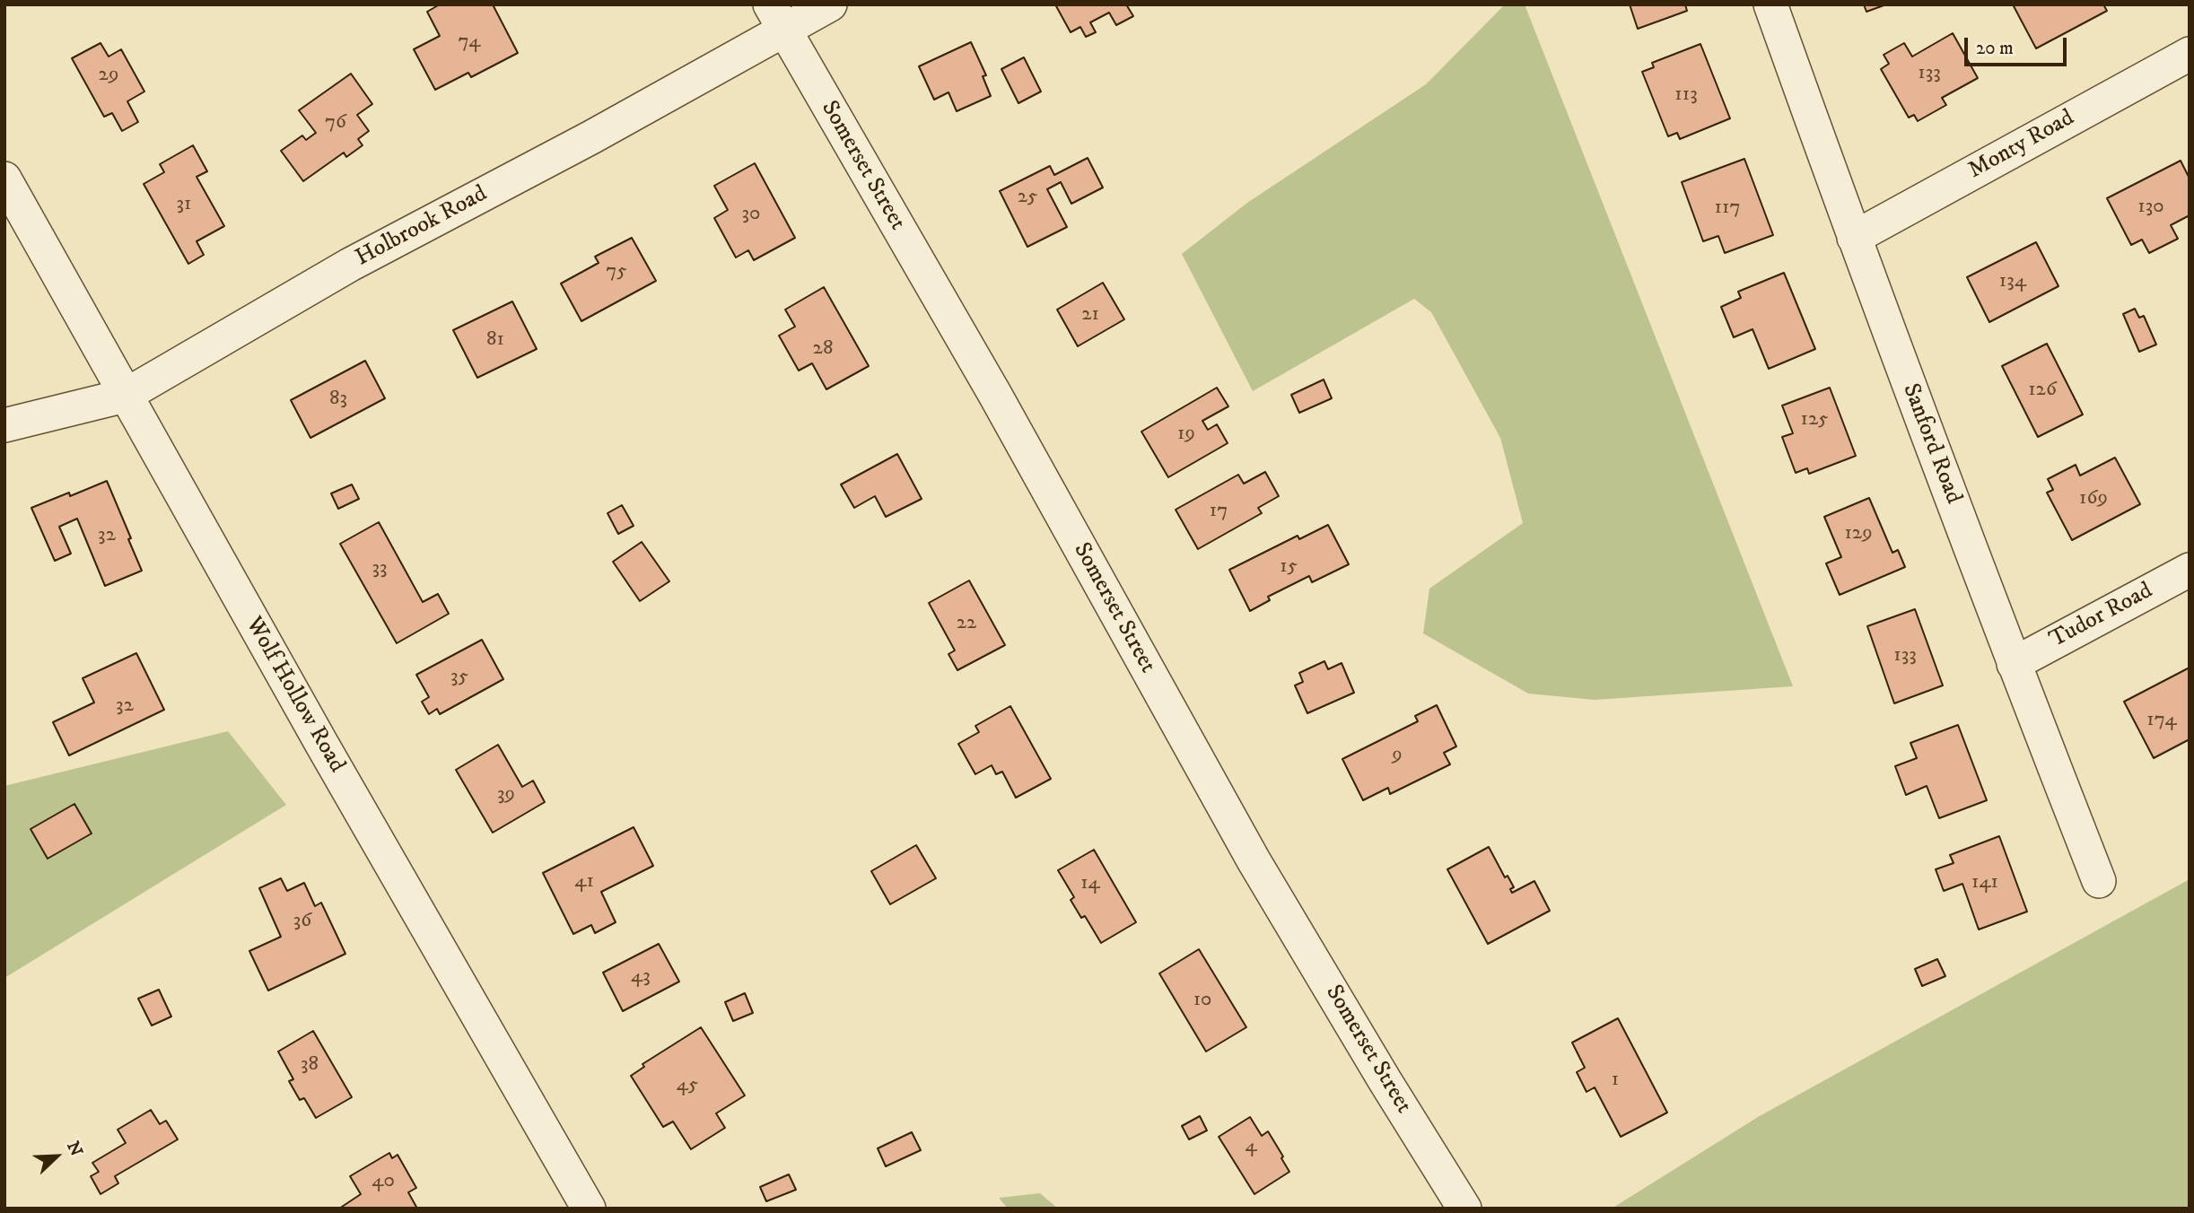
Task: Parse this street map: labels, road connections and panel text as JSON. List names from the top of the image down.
{
  "streets": {
    "street": [
      "Monty Road",
      "Somerset Street",
      "Holbrook Road",
      "Sanford Road",
      "Tudor Road",
      "Wolf Hollow Road"
    ]
  },
  "crossings": [
    ["Monty Road", "Sanford Road"],
    ["Somerset Street", "Holbrook Road"],
    ["Holbrook Road", "Wolf Hollow Road"],
    ["Sanford Road", "Tudor Road"]
  ],
  "house_numbers": [
    "74",
    "133",
    "29",
    "113",
    "76",
    "25",
    "31",
    "130",
    "117",
    "30",
    "75",
    "134",
    "21",
    "81",
    "28",
    "126",
    "83",
    "125",
    "19",
    "169",
    "17",
    "129",
    "32",
    "15",
    "33",
    "22",
    "133",
    "35",
    "32",
    "174",
    "9",
    "39",
    "41",
    "141",
    "14",
    "36",
    "43",
    "10",
    "38",
    "1",
    "45",
    "4",
    "40"
  ],
  "scale_bar": "20 m",
  "north": "top right"
}
